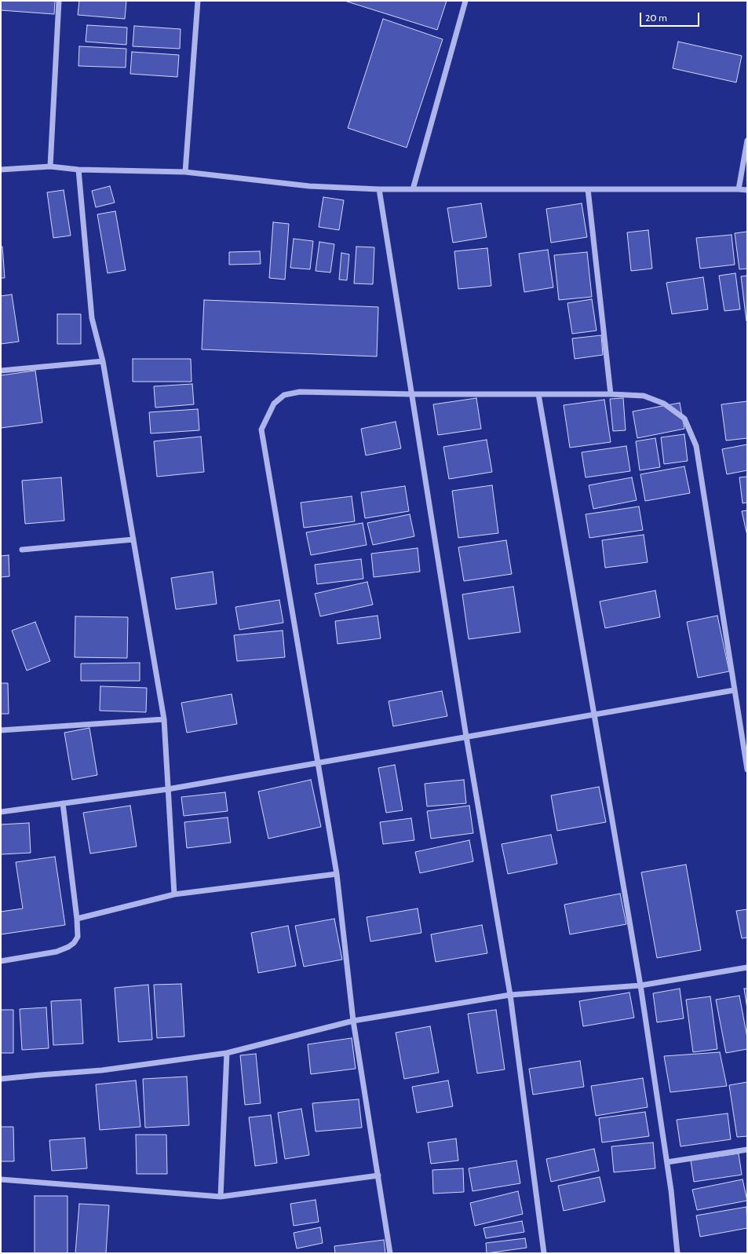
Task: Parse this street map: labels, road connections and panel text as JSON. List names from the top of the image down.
{
  "scale_bar": "20 m"
}
